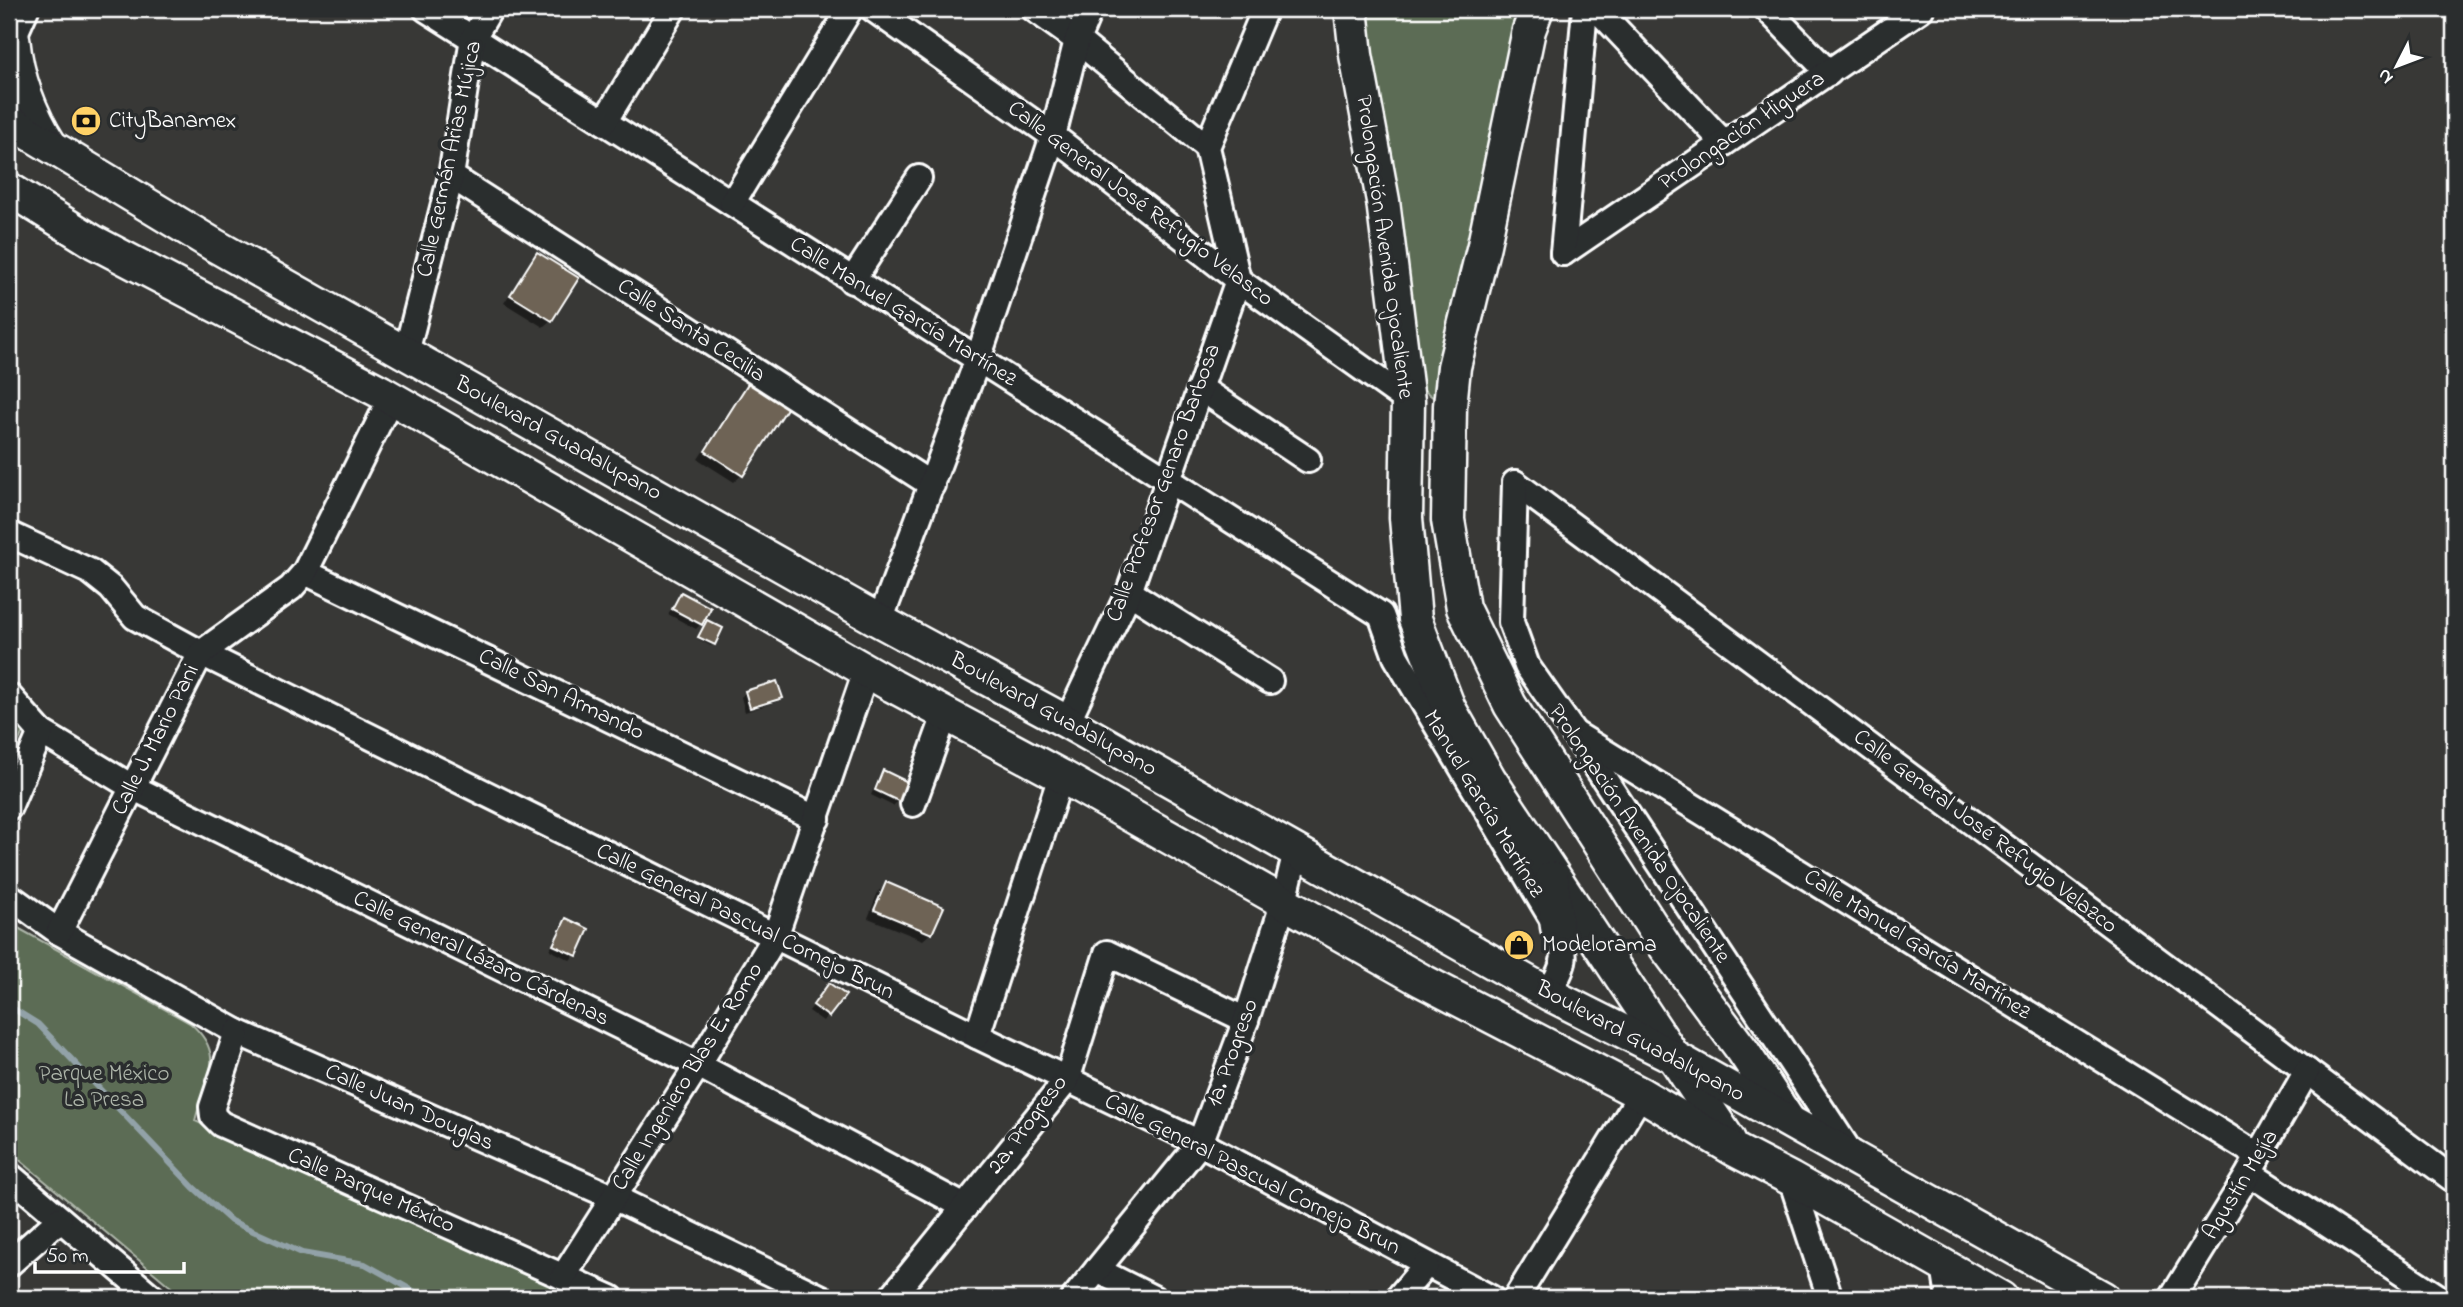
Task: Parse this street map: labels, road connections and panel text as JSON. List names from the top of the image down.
{
  "streets": {
    "main road": ["Prolongación Avenida Ojocaliente", "Boulevard Guadalupano"],
    "street": [
      "Prolongación Higuera",
      "Calle Germán Arias Mújica",
      "Calle General José Refugio Velasco",
      "Calle Manuel García Martínez",
      "Calle Santa Cecilia",
      "Calle Profesor Genaro Barbosa",
      "Calle San Armando",
      "Calle J. Mario Pani",
      "Manuel García Martínez",
      "Calle General José Refugio Velazco",
      "Calle General Pascual Cornejo Brun",
      "Calle General Lázaro Cárdenas",
      "1a. Progreso",
      "Calle Ingeniero Blas E. Romo",
      "Calle Juan Douglas",
      "2a. Progreso",
      "Agustín Mejía",
      "Calle Parque México"
    ]
  },
  "crossings": [
    ["Calle Germán Arias Mújica", "Calle Manuel García Martínez"],
    ["Calle Germán Arias Mújica", "Calle Santa Cecilia"],
    ["Calle Germán Arias Mújica", "Boulevard Guadalupano"],
    ["Calle General José Refugio Velasco", "Prolongación Avenida Ojocaliente"],
    ["Calle General José Refugio Velasco", "Calle Profesor Genaro Barbosa"],
    ["Prolongación Avenida Ojocaliente", "Calle Manuel García Martínez"],
    ["Prolongación Avenida Ojocaliente", "Boulevard Guadalupano"],
    ["Prolongación Avenida Ojocaliente", "Calle General José Refugio Velazco"],
    ["Calle Manuel García Martínez", "Calle Profesor Genaro Barbosa"],
    ["Calle Manuel García Martínez", "Manuel García Martínez"],
    ["Calle Manuel García Martínez", "Agustín Mejía"],
    ["Boulevard Guadalupano", "Calle Profesor Genaro Barbosa"],
    ["Boulevard Guadalupano", "Calle J. Mario Pani"],
    ["Boulevard Guadalupano", "Manuel García Martínez"],
    ["Boulevard Guadalupano", "1a. Progreso"],
    ["Boulevard Guadalupano", "Calle Ingeniero Blas E. Romo"],
    ["Calle San Armando", "Calle J. Mario Pani"],
    ["Calle San Armando", "Calle Ingeniero Blas E. Romo"],
    ["Calle J. Mario Pani", "Calle General Pascual Cornejo Brun"],
    ["Calle J. Mario Pani", "Calle General Lázaro Cárdenas"],
    ["Calle J. Mario Pani", "Calle Juan Douglas"],
    ["Calle General José Refugio Velazco", "Agustín Mejía"],
    ["Calle General Pascual Cornejo Brun", "1a. Progreso"],
    ["Calle General Pascual Cornejo Brun", "Calle Ingeniero Blas E. Romo"],
    ["Calle General Pascual Cornejo Brun", "2a. Progreso"],
    ["Calle General Lázaro Cárdenas", "Calle Ingeniero Blas E. Romo"],
    ["Calle General Lázaro Cárdenas", "2a. Progreso"],
    ["1a. Progreso", "2a. Progreso"],
    ["Calle Ingeniero Blas E. Romo", "Calle Juan Douglas"],
    ["Calle Ingeniero Blas E. Romo", "Calle Parque México"],
    ["Calle Juan Douglas", "Calle Parque México"]
  ],
  "parks": ["Parque México La Presa"],
  "places": {
    "bank": ["CityBanamex"],
    "shop": ["Modelorama"]
  },
  "scale_bar": "50 m",
  "north": "bottom left"
}
